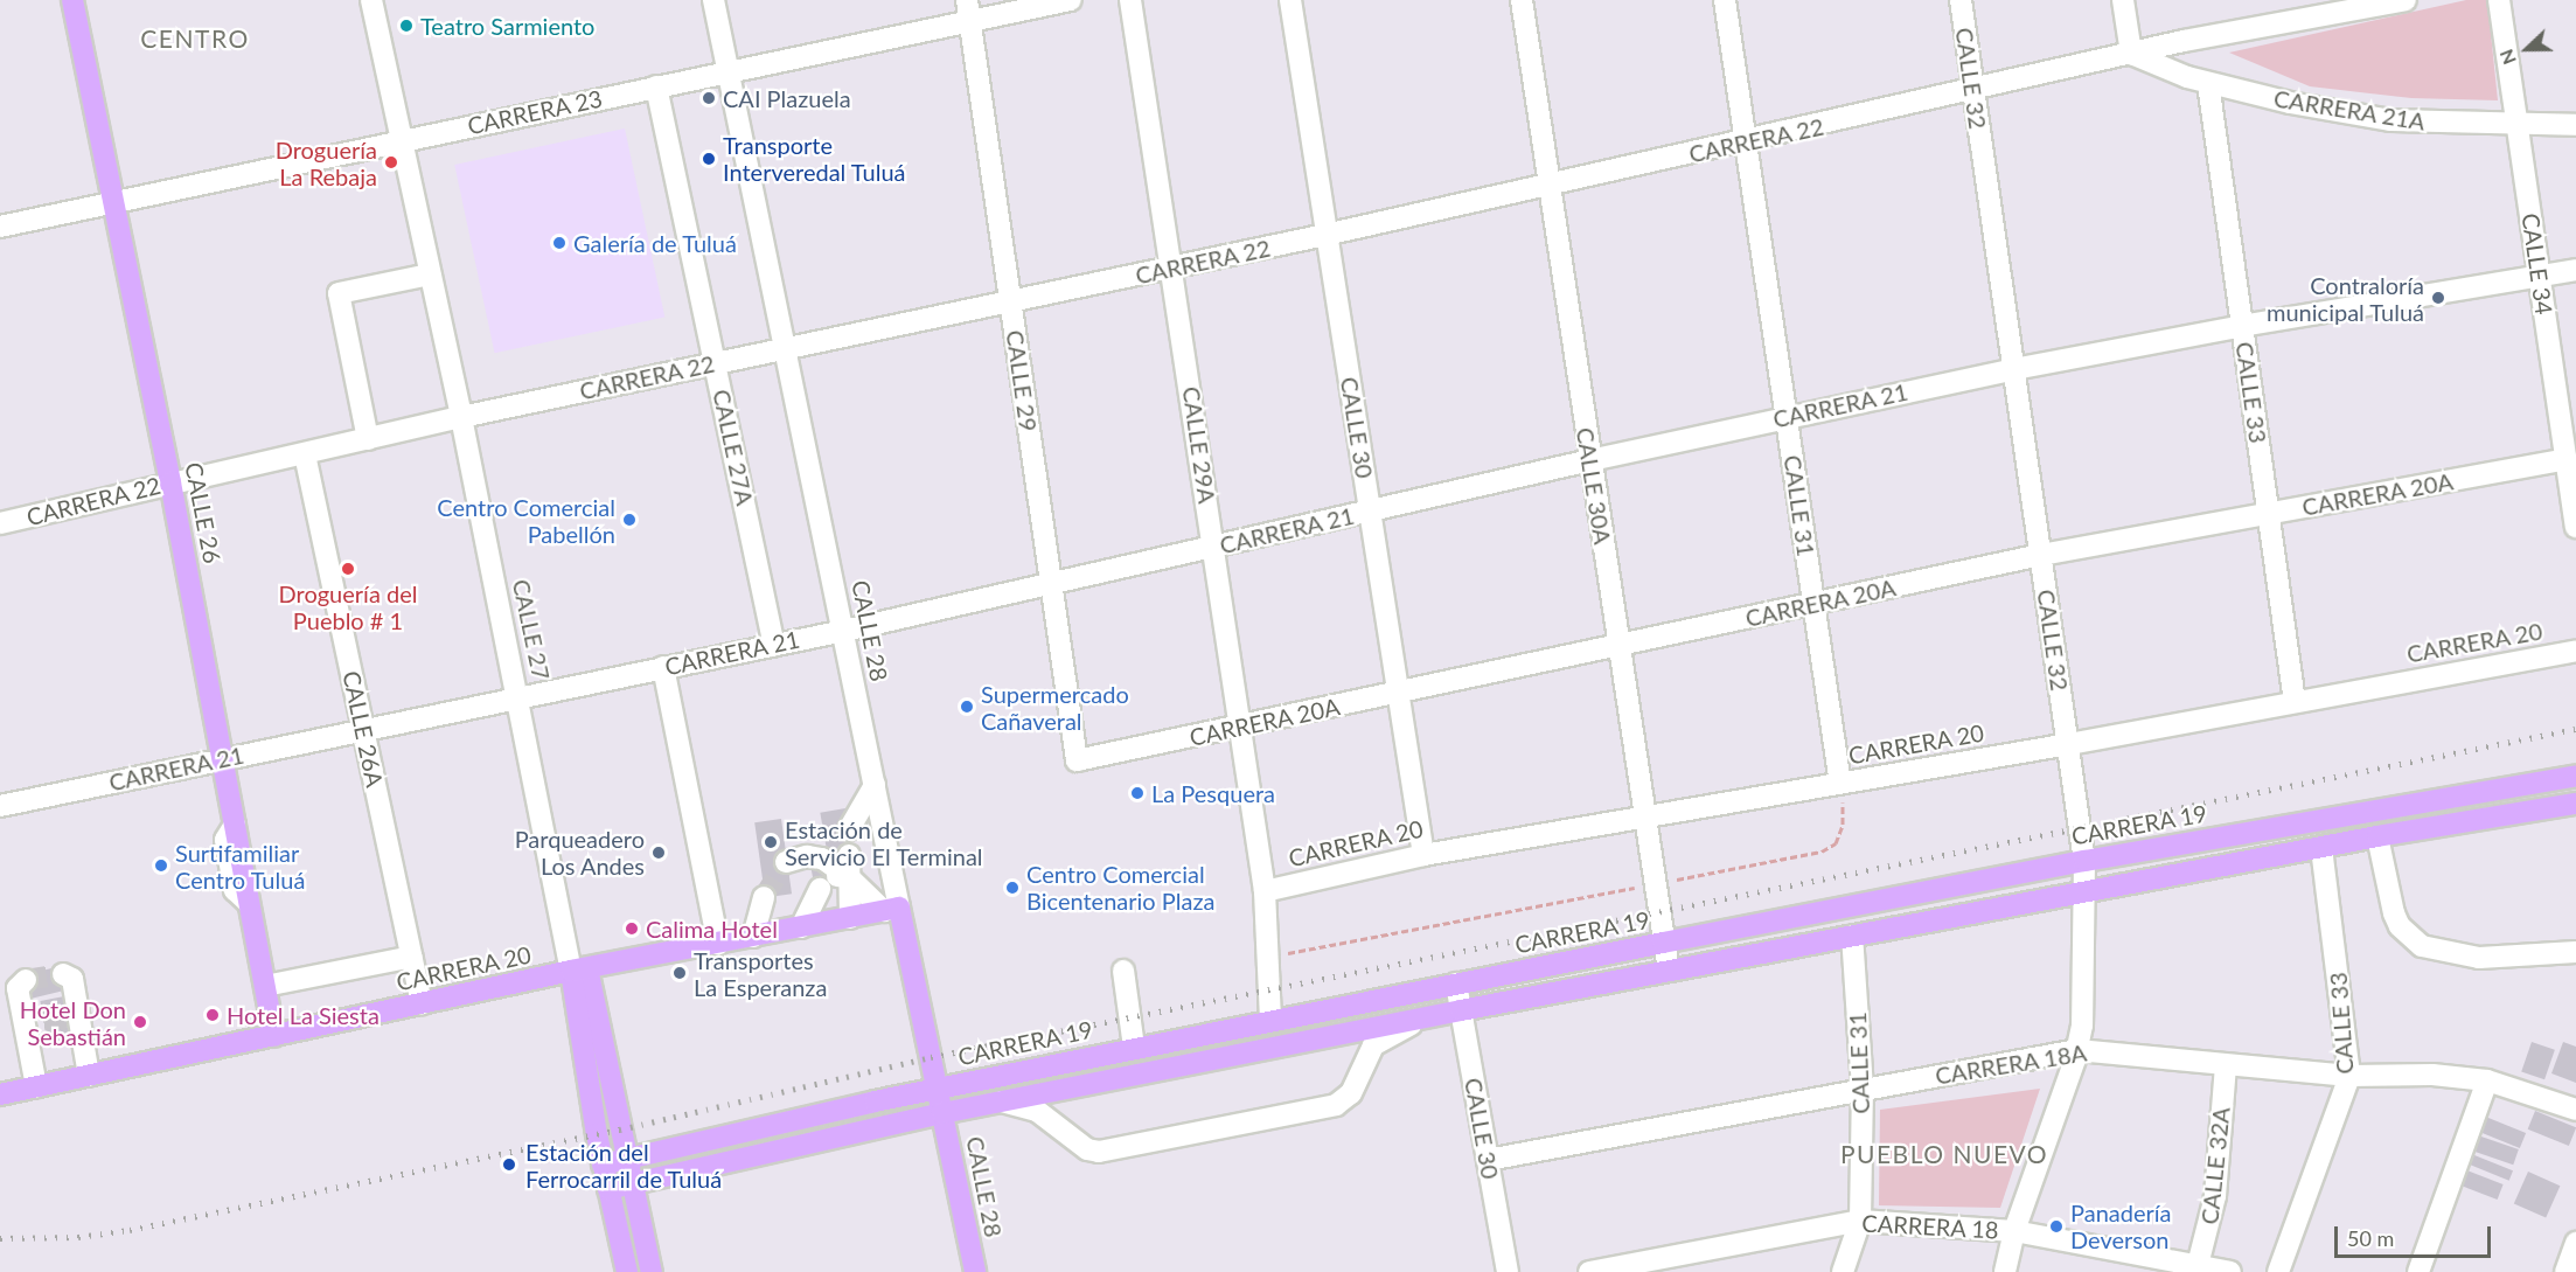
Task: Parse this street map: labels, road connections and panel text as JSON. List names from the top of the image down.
{
  "streets": {
    "main road": [
      "CALLE 26",
      "CALLE 27",
      "CALLE 28",
      "CARRERA 20",
      "CARRERA 19"
    ],
    "street": [
      "CALLE 32",
      "CARRERA 21A",
      "CARRERA 23",
      "CARRERA 22",
      "CALLE 34",
      "CALLE 29",
      "CALLE 33",
      "CARRERA 21",
      "CALLE 30",
      "CALLE 29A",
      "CALLE 27A",
      "CALLE 30A",
      "CARRERA 20A",
      "CALLE 31",
      "CALLE 26A",
      "CARRERA 18A",
      "CALLE 32A",
      "CARRERA 18"
    ]
  },
  "crossings": [
    ["CALLE 32", "CARRERA 22"],
    ["CALLE 32", "CARRERA 21"],
    ["CALLE 32", "CARRERA 20A"],
    ["CALLE 32", "CARRERA 20"],
    ["CALLE 32", "CARRERA 19"],
    ["CALLE 32", "CARRERA 18A"],
    ["CALLE 32", "CARRERA 18"],
    ["CARRERA 21A", "CARRERA 22"],
    ["CARRERA 21A", "CALLE 34"],
    ["CARRERA 21A", "CALLE 33"],
    ["CARRERA 23", "CALLE 29"],
    ["CARRERA 23", "CALLE 27A"],
    ["CARRERA 23", "CALLE 26"],
    ["CARRERA 23", "CALLE 27"],
    ["CARRERA 23", "CALLE 28"],
    ["CARRERA 22", "CALLE 29"],
    ["CARRERA 22", "CALLE 30"],
    ["CARRERA 22", "CALLE 29A"],
    ["CARRERA 22", "CALLE 27A"],
    ["CARRERA 22", "CALLE 30A"],
    ["CARRERA 22", "CALLE 31"],
    ["CARRERA 22", "CALLE 26"],
    ["CARRERA 22", "CALLE 27"],
    ["CARRERA 22", "CALLE 28"],
    ["CARRERA 22", "CALLE 26A"],
    ["CALLE 34", "CARRERA 21"],
    ["CALLE 34", "CARRERA 20A"],
    ["CALLE 29", "CARRERA 21"],
    ["CALLE 29", "CARRERA 20A"],
    ["CALLE 33", "CARRERA 21"],
    ["CALLE 33", "CARRERA 20A"],
    ["CALLE 33", "CARRERA 20"],
    ["CALLE 33", "CARRERA 18A"],
    ["CARRERA 21", "CALLE 30"],
    ["CARRERA 21", "CALLE 29A"],
    ["CARRERA 21", "CALLE 27A"],
    ["CARRERA 21", "CALLE 30A"],
    ["CARRERA 21", "CALLE 31"],
    ["CARRERA 21", "CALLE 26"],
    ["CARRERA 21", "CALLE 27"],
    ["CARRERA 21", "CALLE 28"],
    ["CARRERA 21", "CALLE 26A"],
    ["CALLE 30", "CARRERA 20A"],
    ["CALLE 30", "CARRERA 20"],
    ["CALLE 30", "CARRERA 19"],
    ["CALLE 30", "CARRERA 18A"],
    ["CALLE 29A", "CARRERA 20A"],
    ["CALLE 29A", "CARRERA 20"],
    ["CALLE 29A", "CARRERA 19"],
    ["CALLE 30A", "CARRERA 20A"],
    ["CALLE 30A", "CARRERA 20"],
    ["CALLE 30A", "CARRERA 19"],
    ["CARRERA 20A", "CALLE 31"],
    ["CALLE 31", "CARRERA 20"],
    ["CALLE 31", "CARRERA 18A"],
    ["CALLE 31", "CARRERA 18"],
    ["CALLE 26", "CARRERA 20"],
    ["CALLE 27", "CARRERA 20"],
    ["CALLE 27", "CARRERA 19"],
    ["CALLE 28", "CARRERA 20"],
    ["CALLE 28", "CARRERA 19"],
    ["CARRERA 20", "CALLE 26A"],
    ["CARRERA 18A", "CALLE 32A"],
    ["CALLE 32A", "CARRERA 18"]
  ],
  "districts": ["CENTRO", "PUEBLO NUEVO"],
  "places": [
    "Teatro Sarmiento",
    "CAI Plazuela",
    "Transporte Interveredal Tuluá",
    "Droguería La Rebaja",
    "Galería de Tuluá",
    "Contraloría municipal Tuluá",
    "Centro Comercial Pabellón",
    "Droguería del Pueblo # 1",
    "Supermercado Cañaveral",
    "La Pesquera",
    "Estación de Servicio El Terminal",
    "Parqueadero Los Andes",
    "Surtifamiliar Centro Tuluá",
    "Centro Comercial Bicentenario Plaza",
    "Calima Hotel",
    "Transportes La Esperanza",
    "Hotel La Siesta",
    "Hotel Don Sebastián",
    "Estación del Ferrocarril de Tuluá",
    "Panadería Deverson"
  ],
  "scale_bar": "50 m",
  "north": "left"
}
